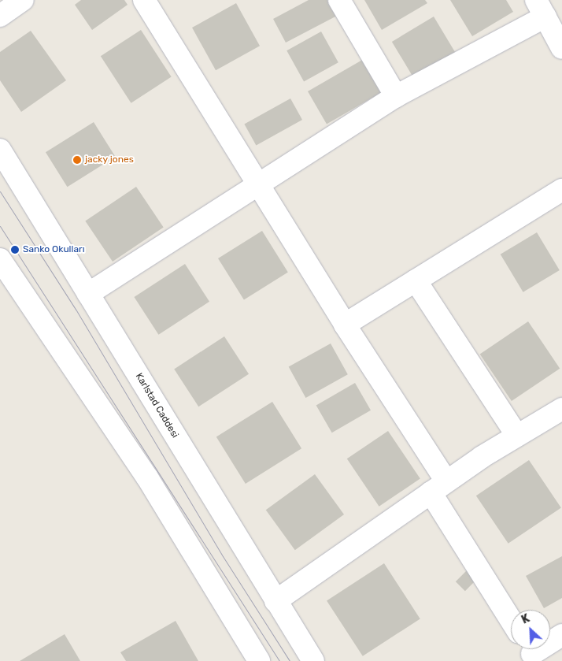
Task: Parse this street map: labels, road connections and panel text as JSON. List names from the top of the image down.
{
  "streets": {
    "street": ["Karlstad Caddesi"]
  },
  "places": ["jacky jones", "Sanko Okulları"],
  "north": "top left"
}
